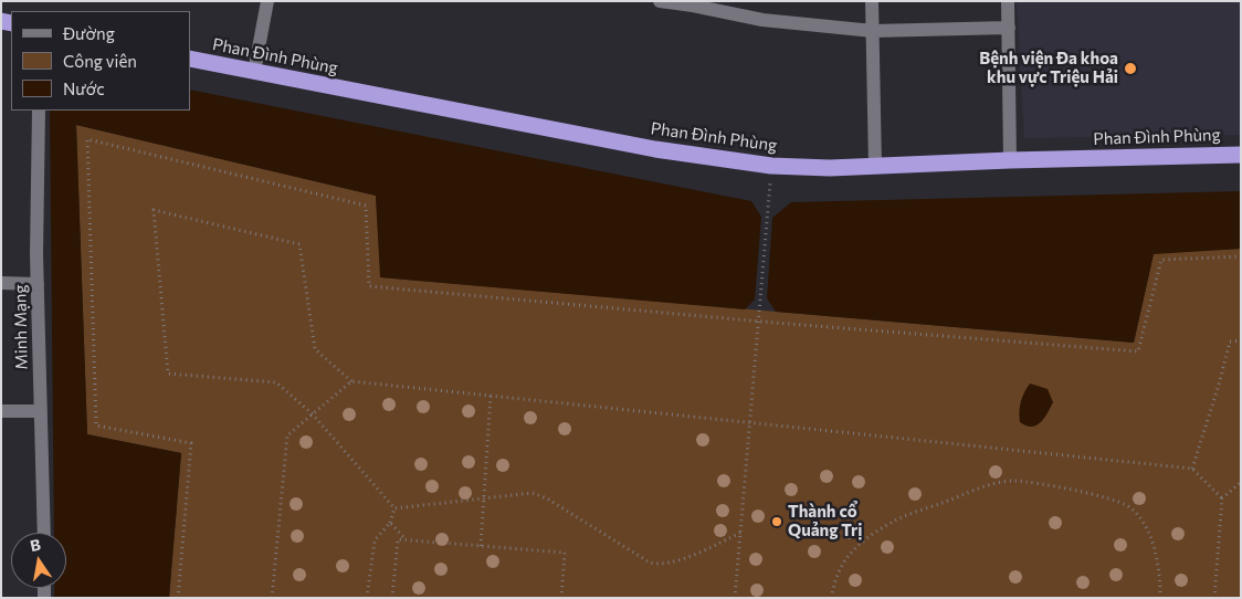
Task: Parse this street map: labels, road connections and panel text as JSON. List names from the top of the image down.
{
  "streets": {
    "highway": ["Phan Đình Phùng"],
    "street": ["Minh Mạng"]
  },
  "places": ["Bệnh viện Đa khoa khu vực Triệu Hải", "Thành cổ Quảng Trị"],
  "legend": ["Đường", "Công viên", "Nước"],
  "north": "top"
}
